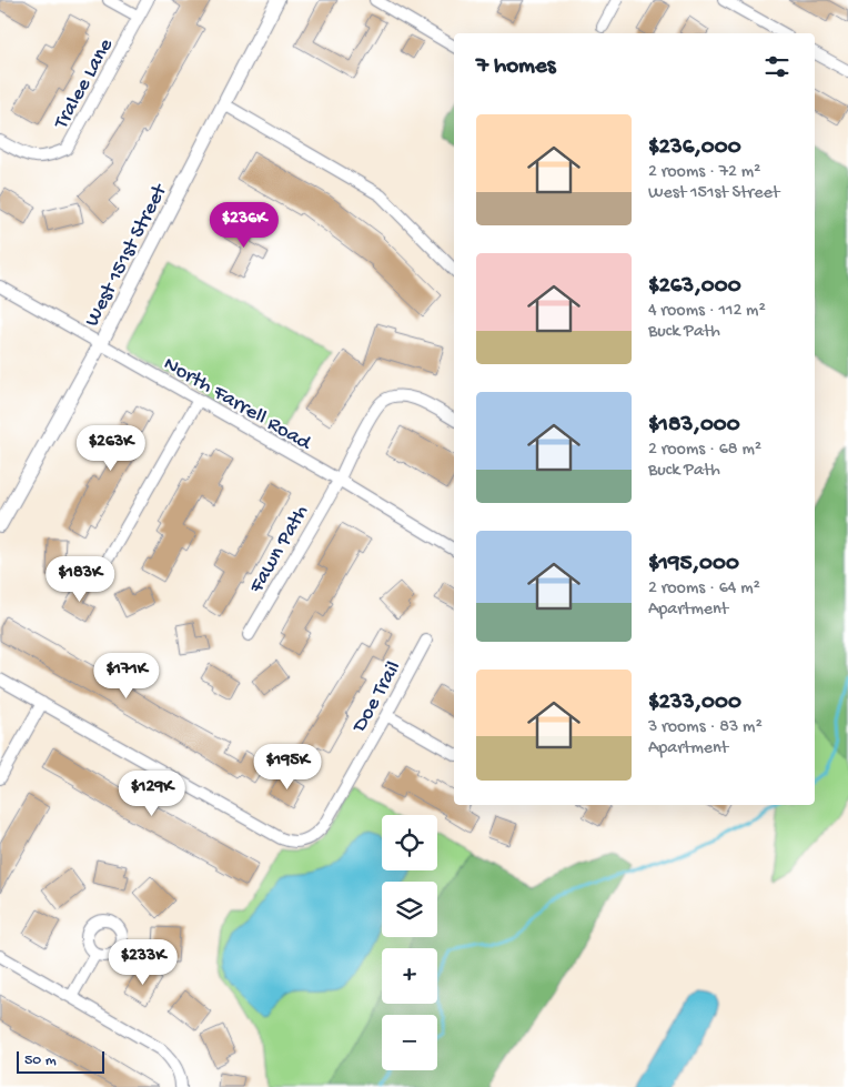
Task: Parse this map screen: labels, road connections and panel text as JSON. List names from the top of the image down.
{
  "streets": {
    "street": [
      "Tralee Lane",
      "West 151st Street",
      "North Farrell Road",
      "Fawn Path",
      "Doe Trail"
    ]
  },
  "crossings": [
    ["West 151st Street", "North Farrell Road"],
    ["North Farrell Road", "Fawn Path"]
  ],
  "scale_bar": "50 m",
  "page": {
    "heading": "7 homes",
    "list": [
      {
        "name": "$236,000",
        "note": "2 rooms · 72 m² · West 151st Street"
      },
      {
        "name": "$263,000",
        "note": "4 rooms · 112 m² · Buck Path"
      },
      {
        "name": "$183,000",
        "note": "2 rooms · 68 m² · Buck Path"
      },
      {
        "name": "$195,000",
        "note": "2 rooms · 64 m² · Apartment"
      },
      {
        "name": "$233,000",
        "note": "3 rooms · 83 m² · Apartment"
      }
    ],
    "price": [
      "$236K",
      "$263K",
      "$183K",
      "$171K",
      "$195K",
      "$129K",
      "$233K"
    ],
    "map_buttons": ["+", "−"],
    "scale": "50 m"
  }
}
